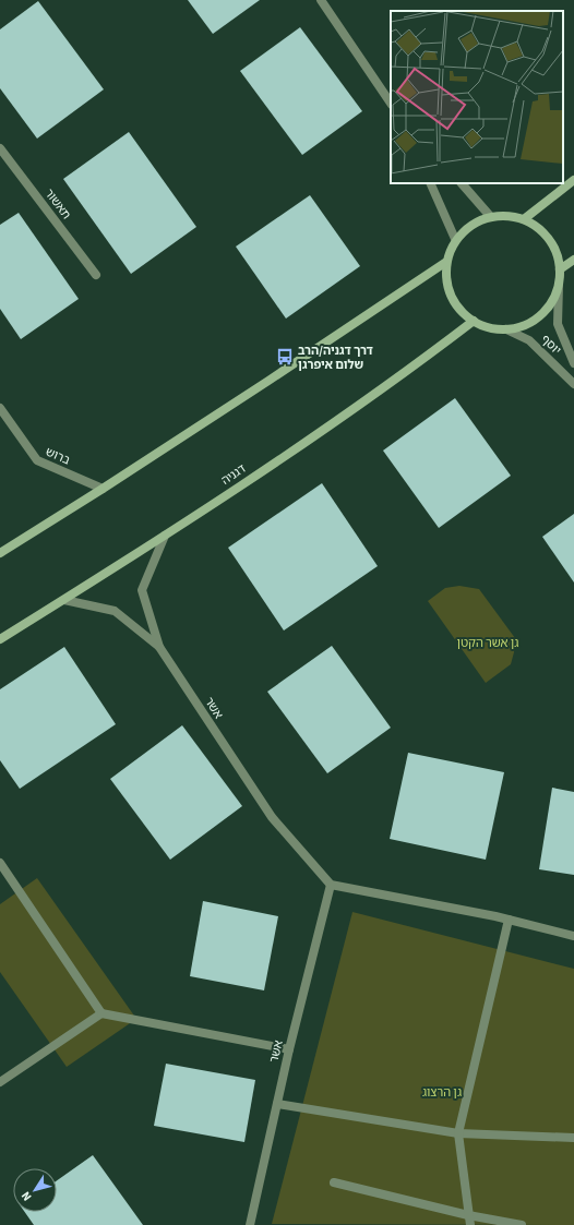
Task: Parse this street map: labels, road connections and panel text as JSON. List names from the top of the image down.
{
  "streets": {
    "street": [
      "תאשור",
      "יוסף",
      "ברוש",
      "דגניה",
      "אשר"
    ]
  },
  "crossings": [
    ["יוסף", "דגניה"],
    ["דגניה", "אשר"]
  ],
  "parks": ["גן אשר הקטן", "גן הרצוג"],
  "places": {
    "bus stop": ["דרך דגניה/הרב שלום איפרגן"]
  },
  "north": "bottom left"
}
